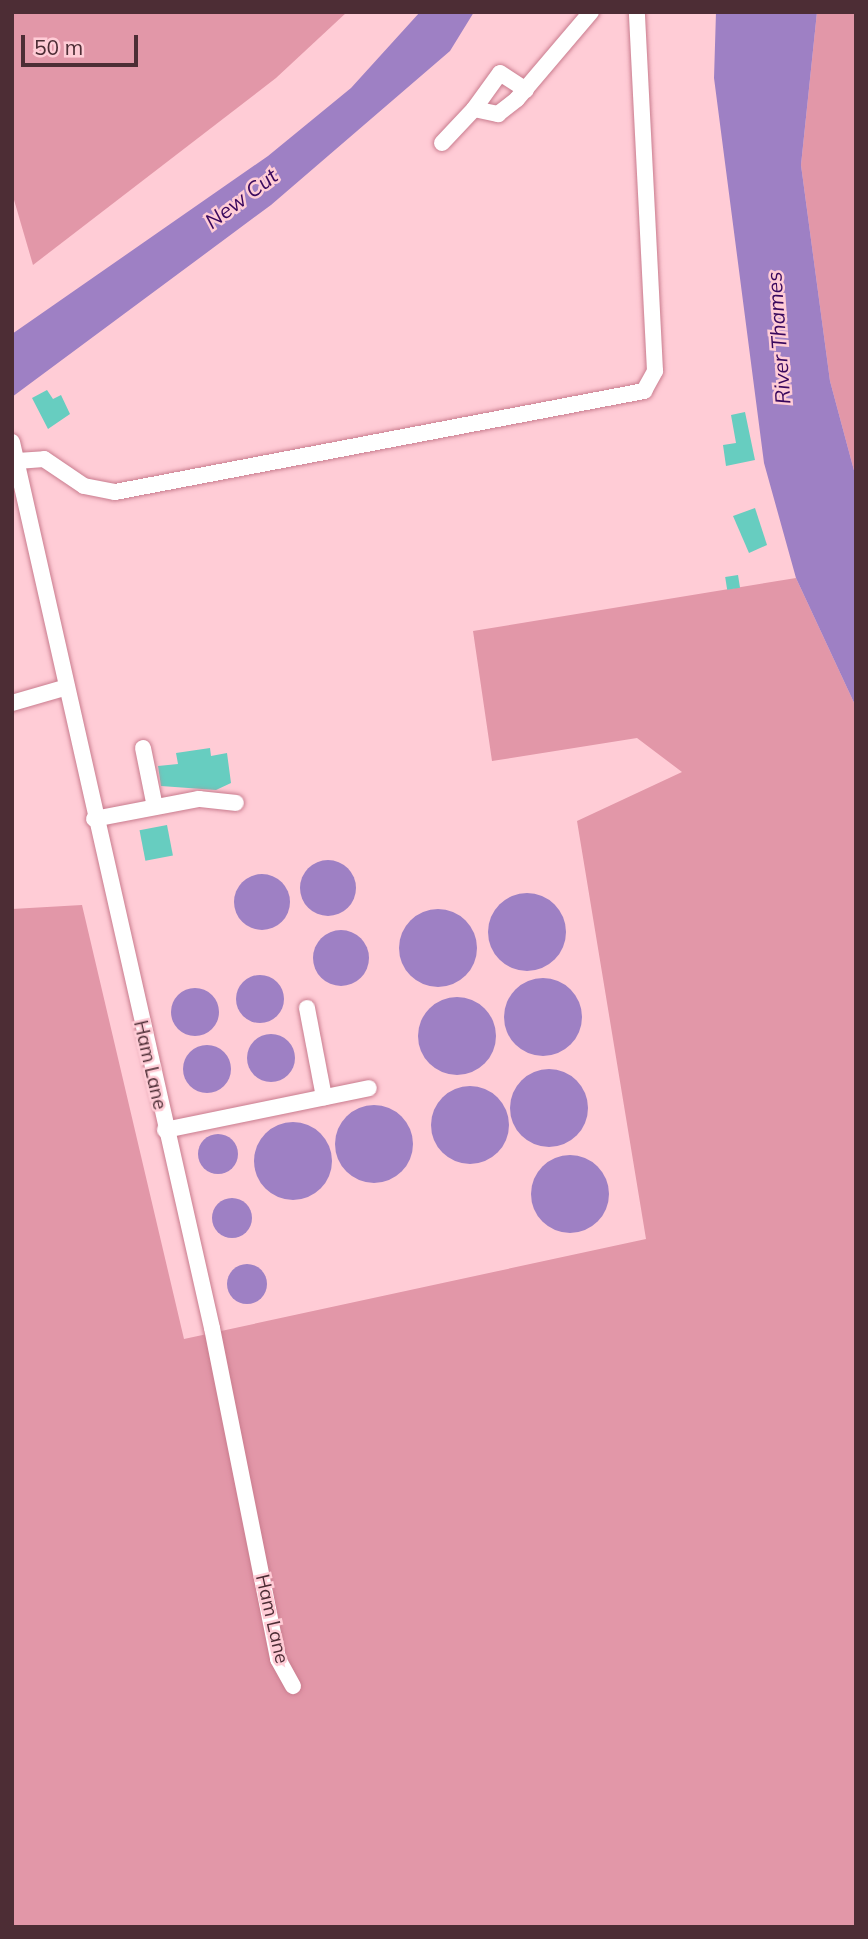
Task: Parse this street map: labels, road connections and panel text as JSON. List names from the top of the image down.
{
  "streets": {
    "street": ["Ham Lane"]
  },
  "water": ["New Cut", "River Thames"],
  "scale_bar": "50 m"
}
